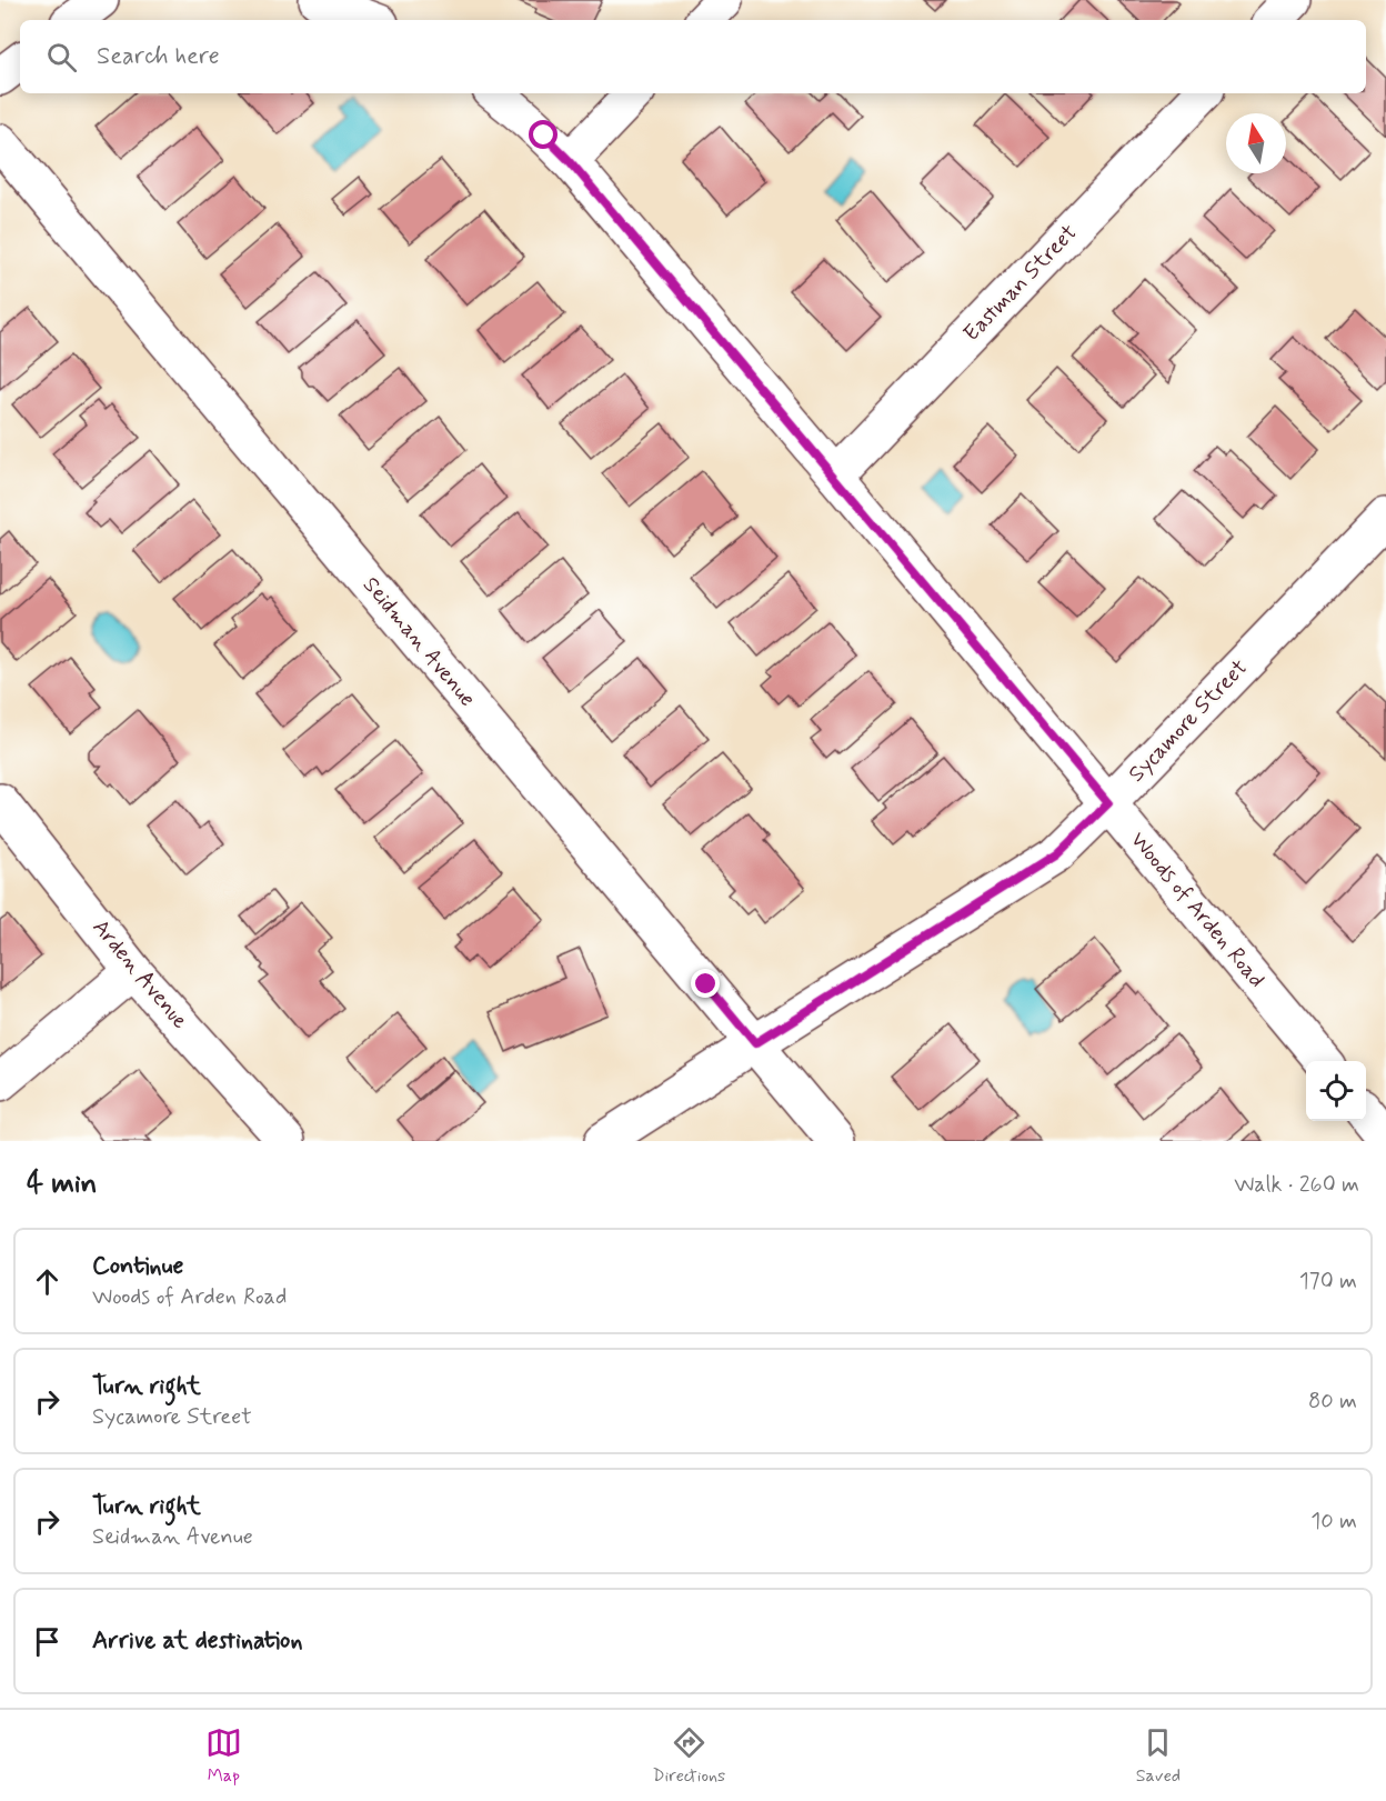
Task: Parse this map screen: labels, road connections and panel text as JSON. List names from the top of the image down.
{
  "streets": {
    "street": [
      "Eastman Street",
      "Seidman Avenue",
      "Sycamore Street",
      "Woods of Arden Road",
      "Arden Avenue"
    ]
  },
  "crossings": [
    ["Eastman Street", "Woods of Arden Road"],
    ["Seidman Avenue", "Sycamore Street"],
    ["Sycamore Street", "Woods of Arden Road"]
  ],
  "north": "top",
  "page": {
    "search": "Search here",
    "heading": ["4 min", "Walk · 260 m"],
    "list": [
      ["Continue", "Woods of Arden Road", "170 m"],
      ["Turn right", "Sycamore Street", "80 m"],
      ["Turn right", "Seidman Avenue", "10 m"],
      "Arrive at destination"
    ],
    "nav": ["Map", "Directions", "Saved"]
  }
}
